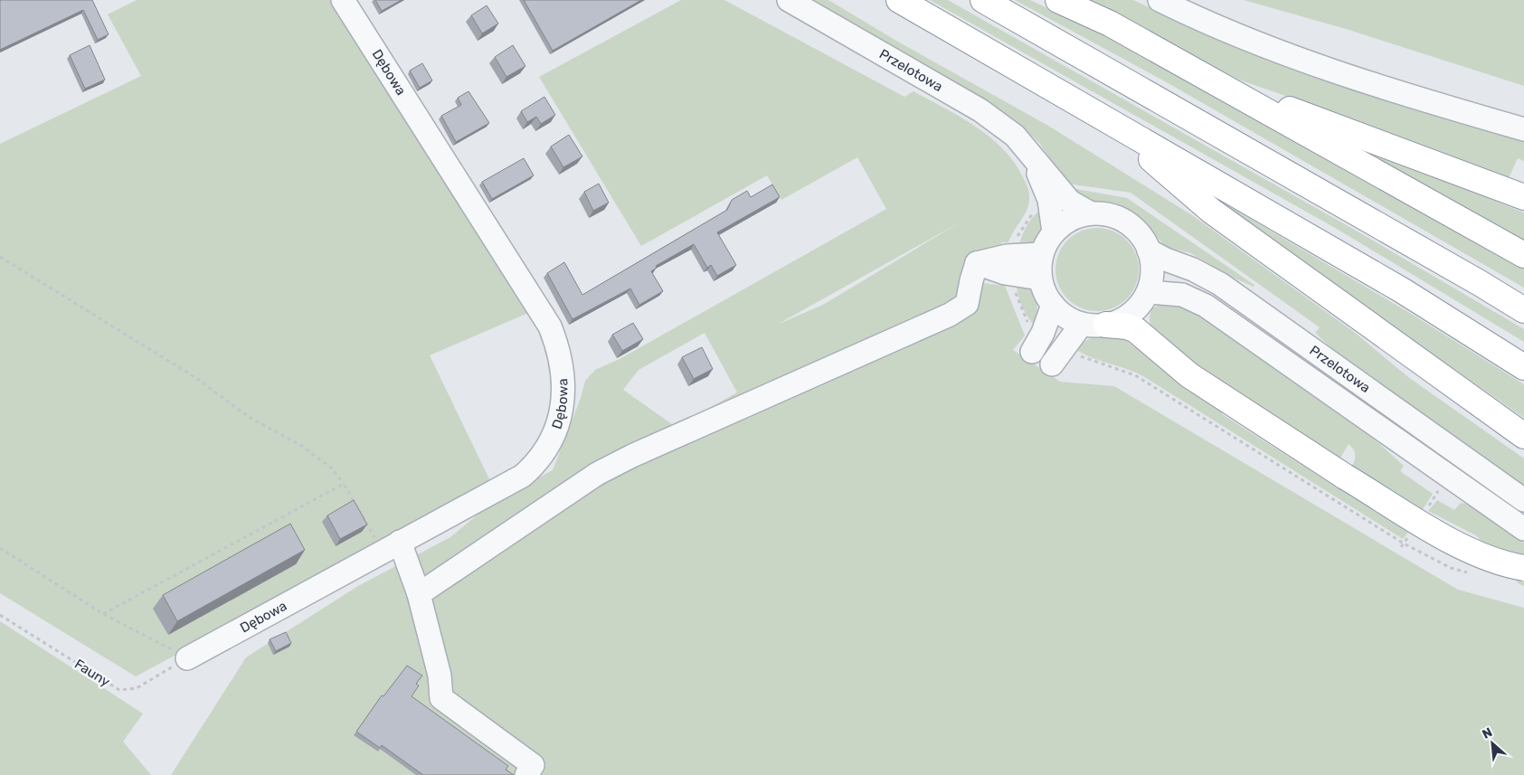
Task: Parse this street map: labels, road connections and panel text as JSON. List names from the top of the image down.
{
  "streets": {
    "street": ["Przelotowa", "Dębowa"],
    "path": ["Fauny"]
  },
  "crossings": [
    ["Dębowa", "Fauny"]
  ],
  "north": "top left"
}
